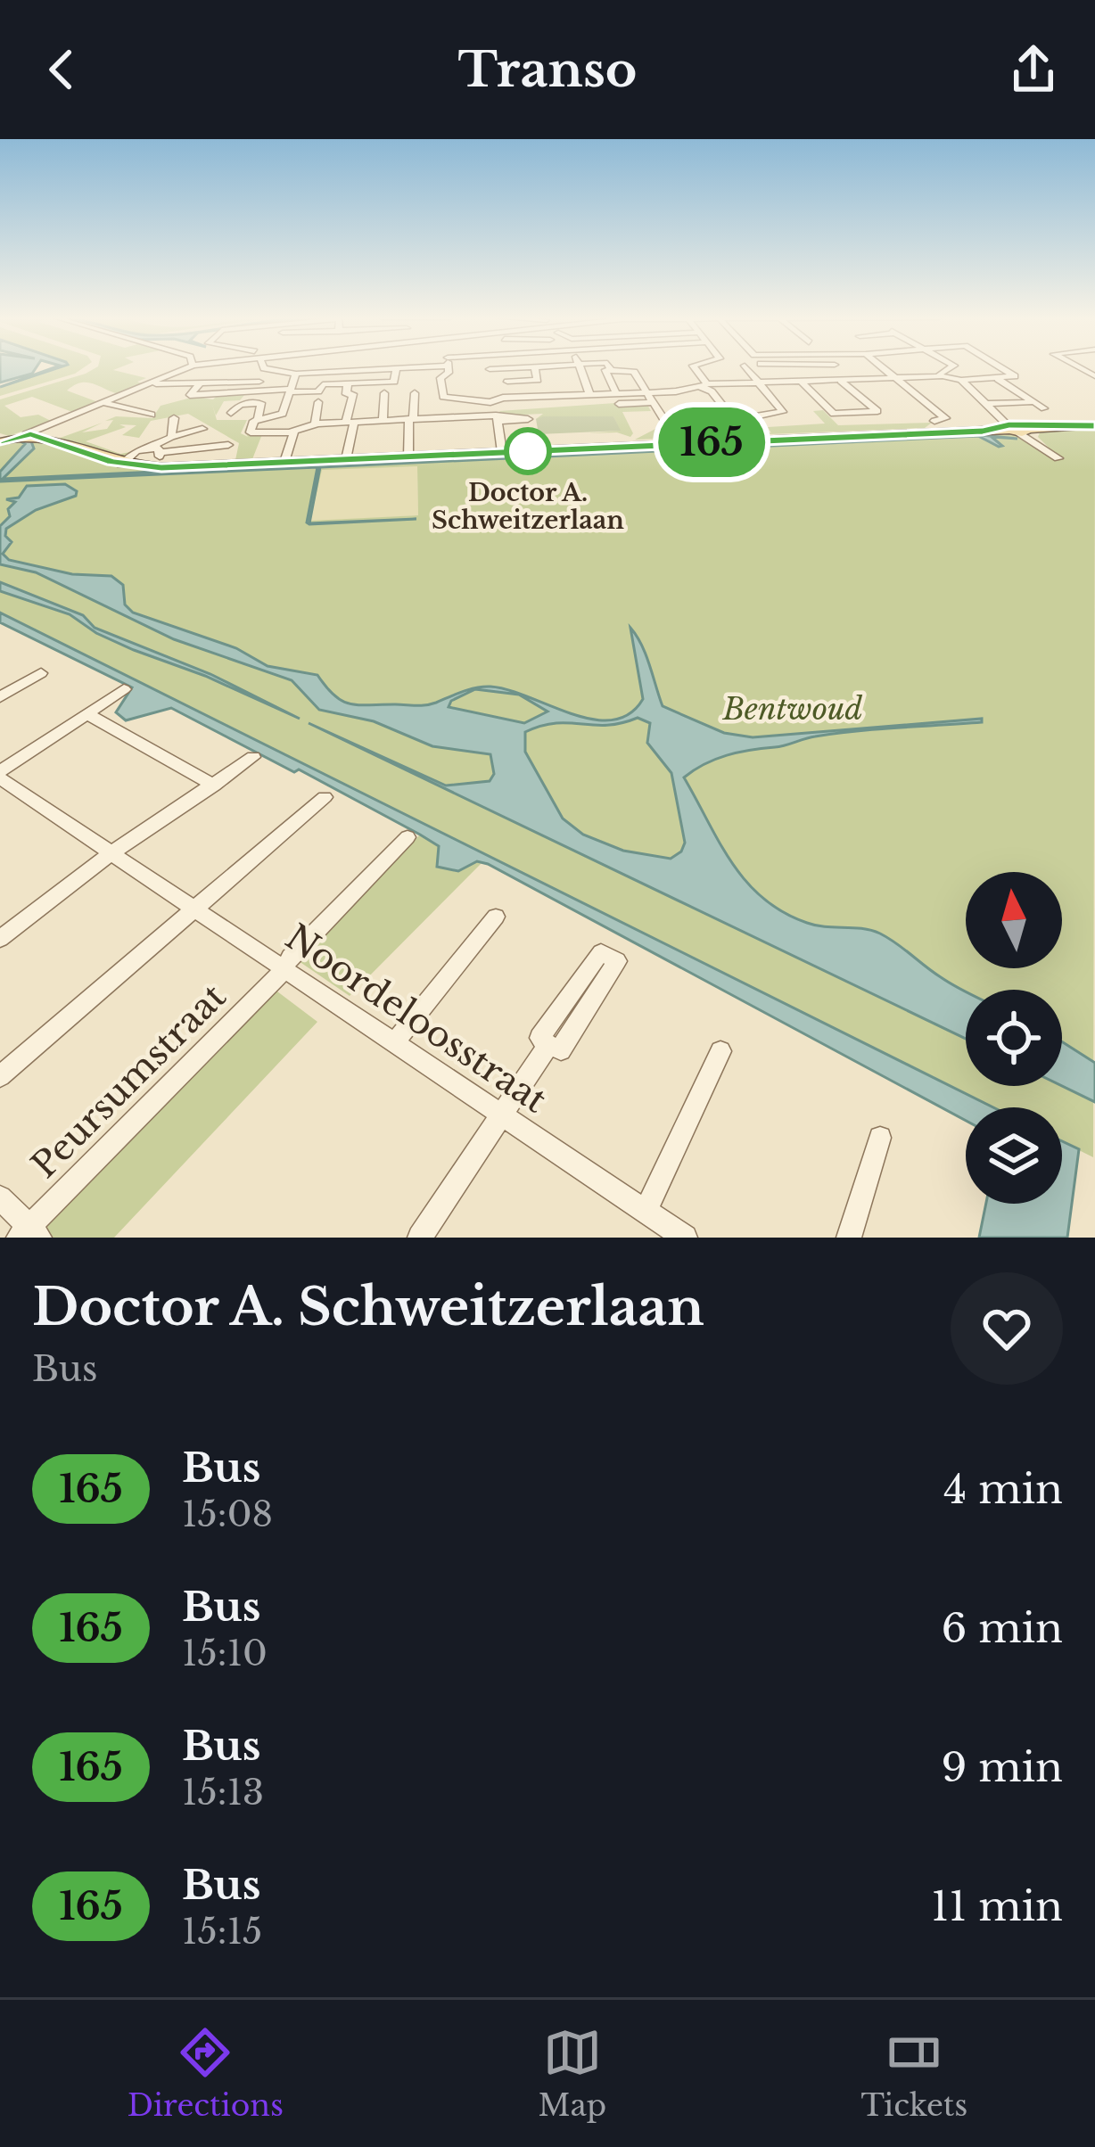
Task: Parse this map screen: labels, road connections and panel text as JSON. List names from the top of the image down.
{
  "streets": {
    "street": ["Noordeloosstraat", "Peursumstraat"]
  },
  "crossings": [
    ["Noordeloosstraat", "Peursumstraat"]
  ],
  "parks": ["Bentwoud"],
  "places": ["Doctor A. Schweitzerlaan"],
  "lines": ["bus line 165"],
  "north": "top",
  "page": {
    "header": "Transo",
    "on_map": "165",
    "heading": ["Doctor A. Schweitzerlaan", "Bus"],
    "list": [
      {
        "mark": "165",
        "name": "Bus",
        "note": "15:08",
        "value": "4 min"
      },
      {
        "mark": "165",
        "name": "Bus",
        "note": "15:10",
        "value": "6 min"
      },
      {
        "mark": "165",
        "name": "Bus",
        "note": "15:13",
        "value": "9 min"
      },
      {
        "mark": "165",
        "name": "Bus",
        "note": "15:15",
        "value": "11 min"
      }
    ],
    "tabs": ["Directions", "Map", "Tickets"]
  }
}
